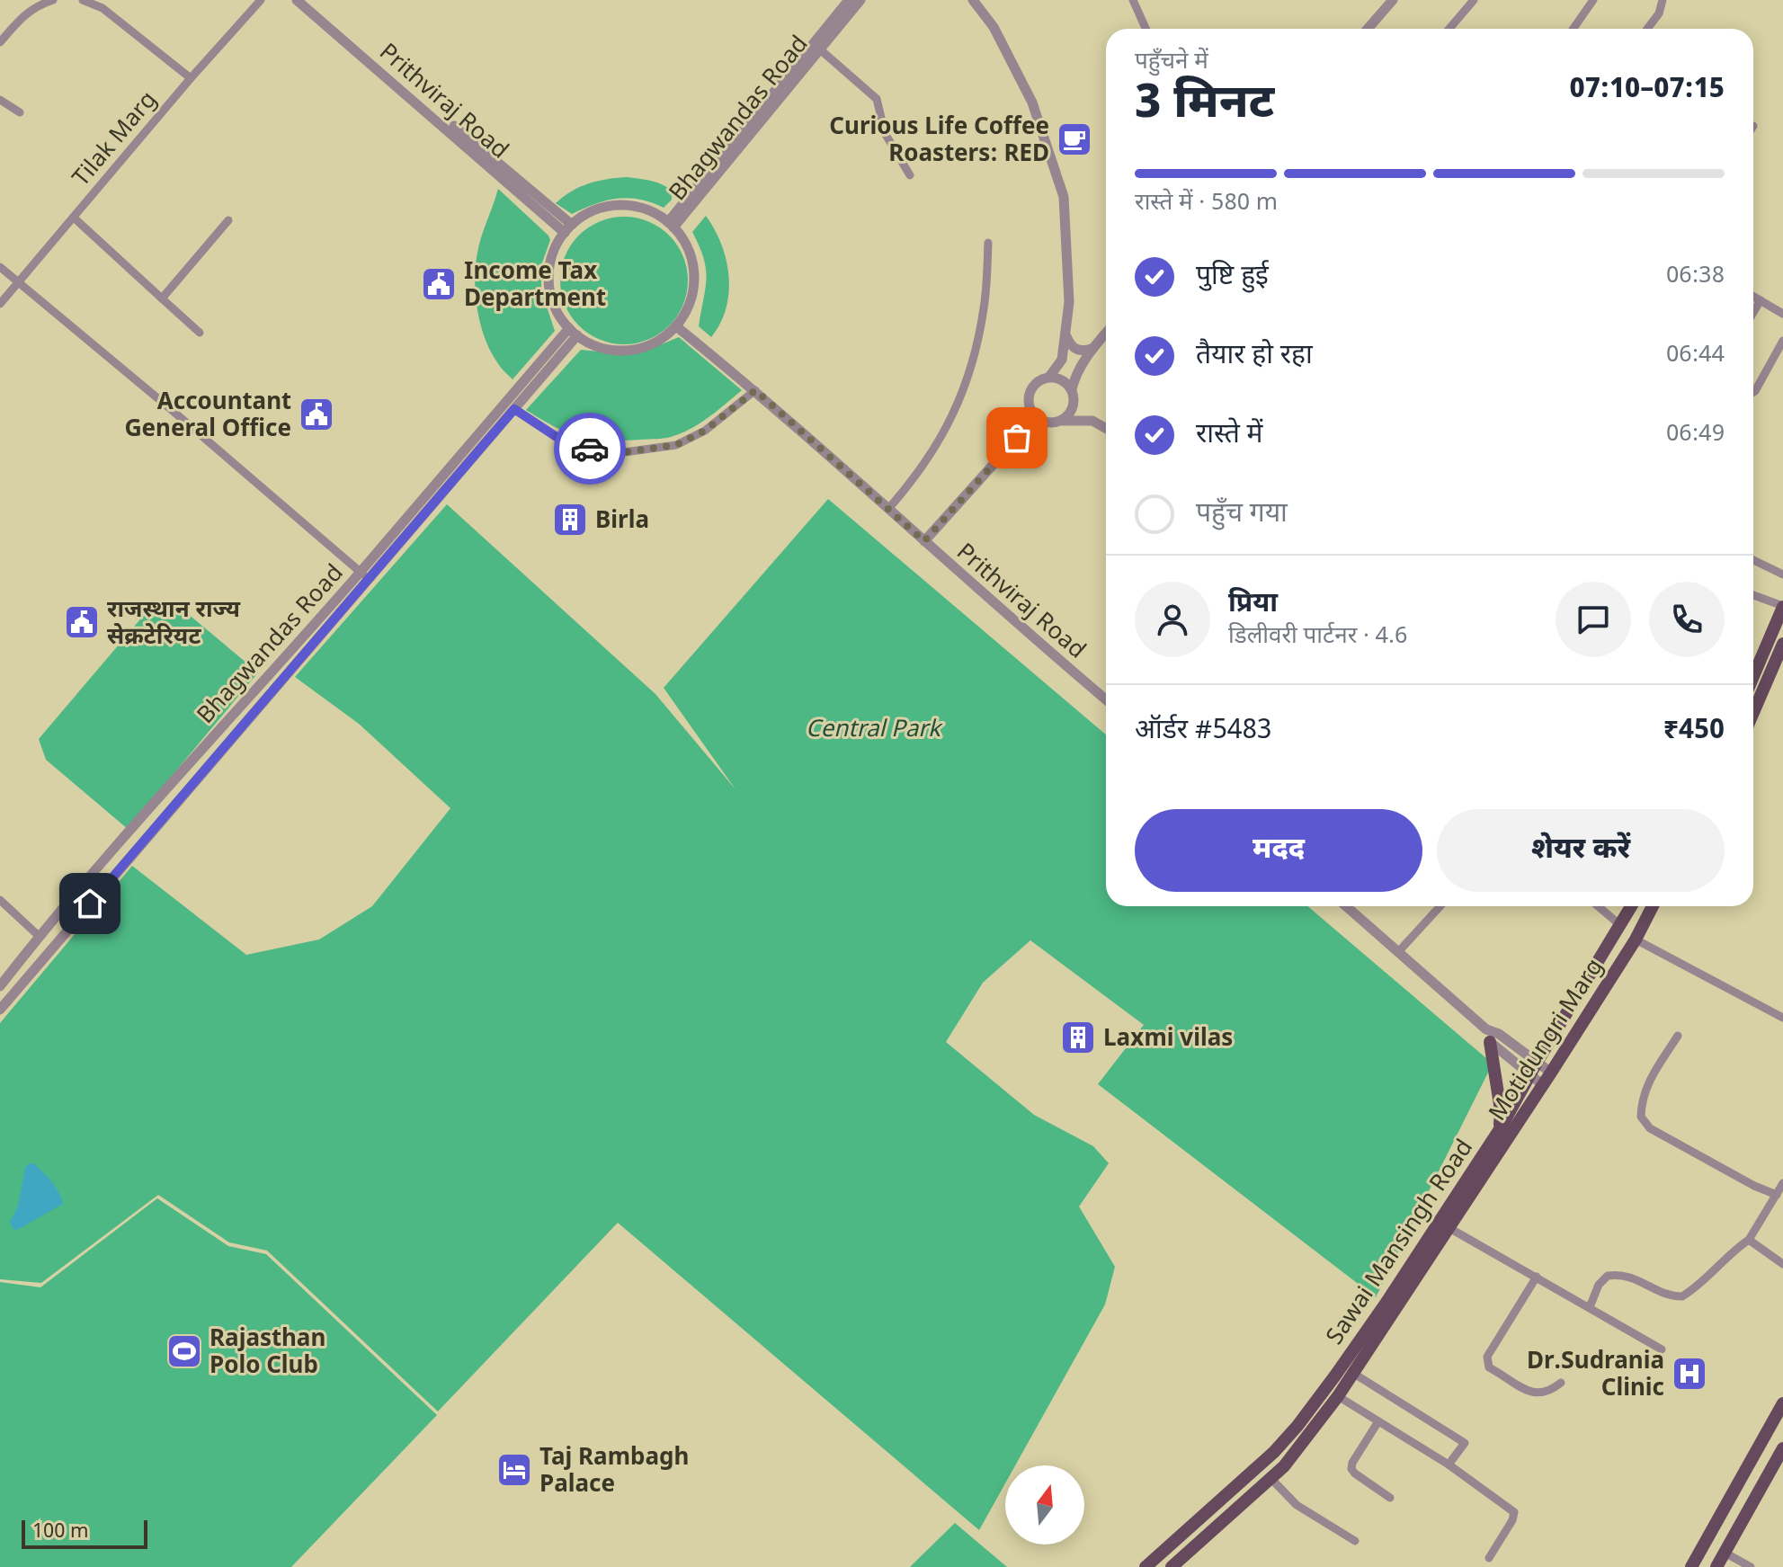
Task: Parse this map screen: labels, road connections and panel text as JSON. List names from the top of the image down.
{
  "streets": {
    "main road": ["Motidungri Marg", "Sawai Mansingh Road"],
    "street": ["Prithviraj Road", "Bhagwandas Road", "Tilak Marg"]
  },
  "crossings": [
    ["Prithviraj Road", "Bhagwandas Road"]
  ],
  "parks": ["Central Park"],
  "places": {
    "cafe": ["Curious Life Coffee Roasters: RED"],
    "public building": ["Income Tax Department", "Accountant General Office", "राजस्थान राज्य सेक्रटेरियट"],
    "building": ["Birla", "Laxmi vilas"],
    "sports": ["Rajasthan Polo Club"],
    "hospital": ["Dr.Sudrania Clinic"],
    "hotel": ["Taj Rambagh Palace"]
  },
  "scale_bar": "100 m",
  "north": "top",
  "page": {
    "heading": ["3 मिनट", "पहुँचने में", "07:10–07:15"],
    "panel": [
      "प्रिया",
      "डिलीवरी पार्टनर · 4.6",
      "ऑर्डर #5483",
      "₹450"
    ],
    "bar": "रास्ते में · 580 m",
    "list": [
      ["पुष्टि हुई", "06:38"],
      ["तैयार हो रहा", "06:44"],
      ["रास्ते में", "06:49"],
      "पहुँच गया"
    ],
    "buttons": ["मदद", "शेयर करें"],
    "scale": "100 m"
  }
}
